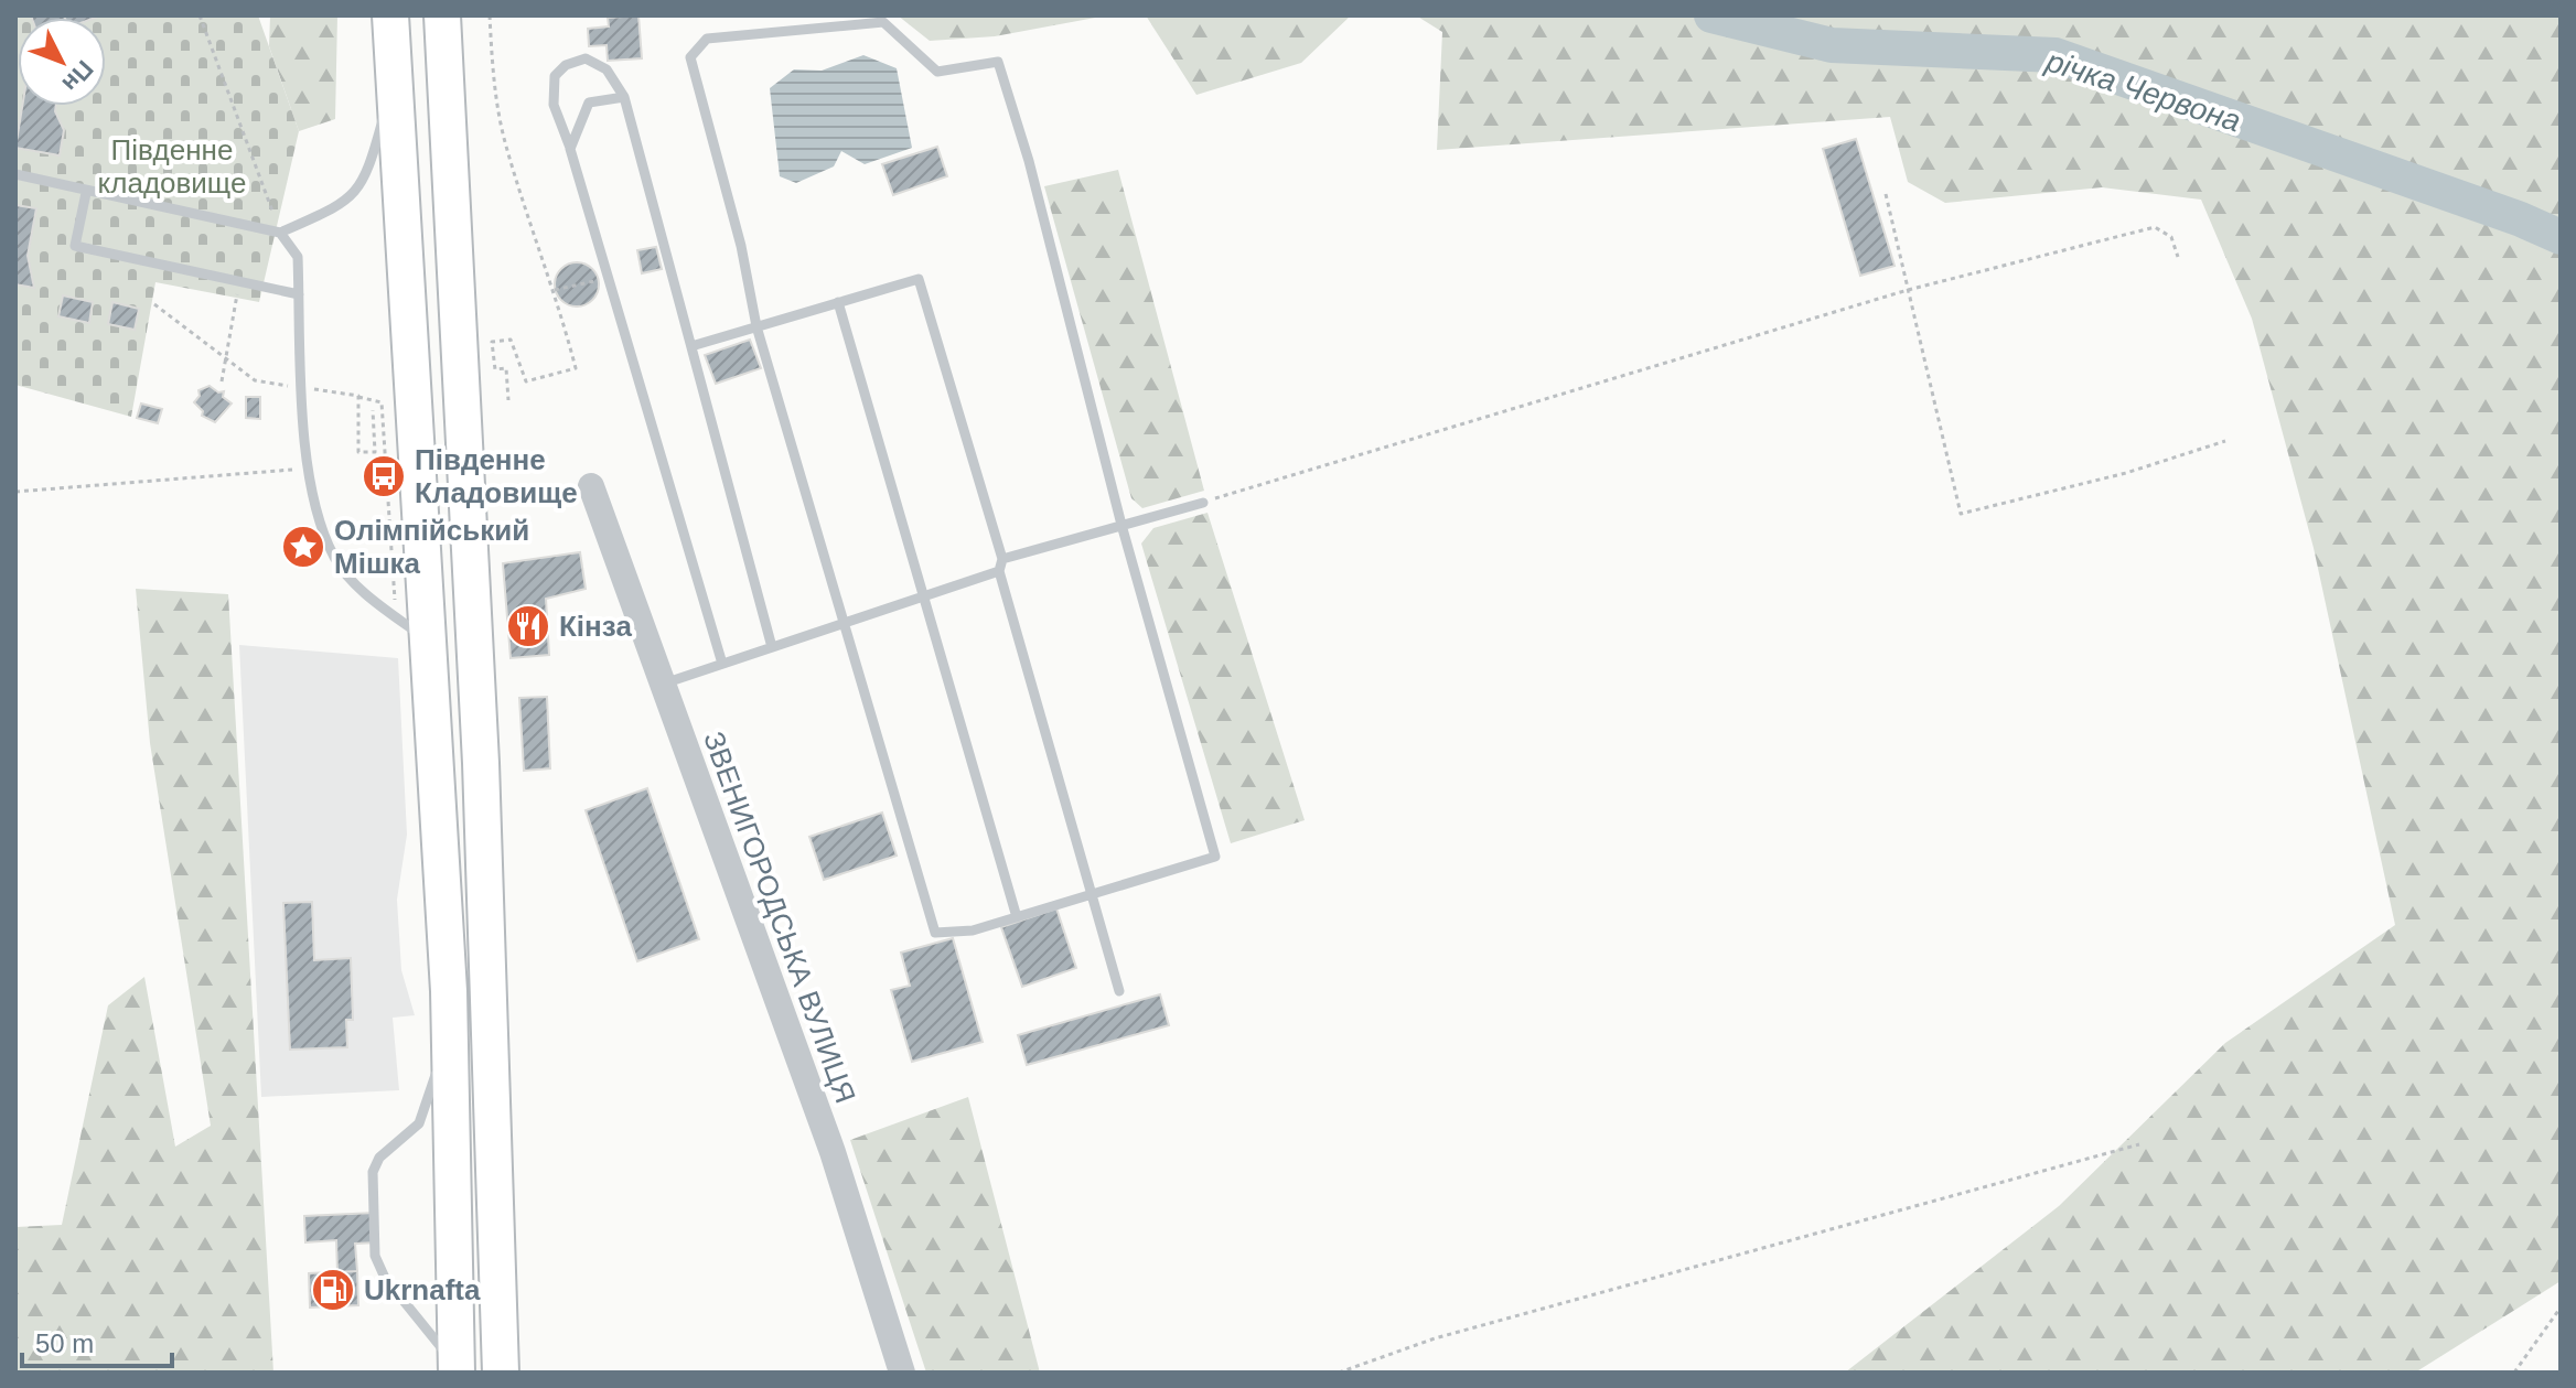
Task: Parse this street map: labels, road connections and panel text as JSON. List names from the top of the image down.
{
  "streets": {
    "street": ["ЗВЕНИГОРОДСЬКА ВУЛИЦЯ"]
  },
  "water": ["річка Червона"],
  "parks": ["Південне кладовище"],
  "places": {
    "bus stop": ["Південне Кладовище"],
    "place": ["Олімпійський Мішка"],
    "restaurant": ["Кінза"],
    "fuel station": ["Ukrnafta"]
  },
  "scale_bar": "50 m",
  "north": "bottom right"
}
